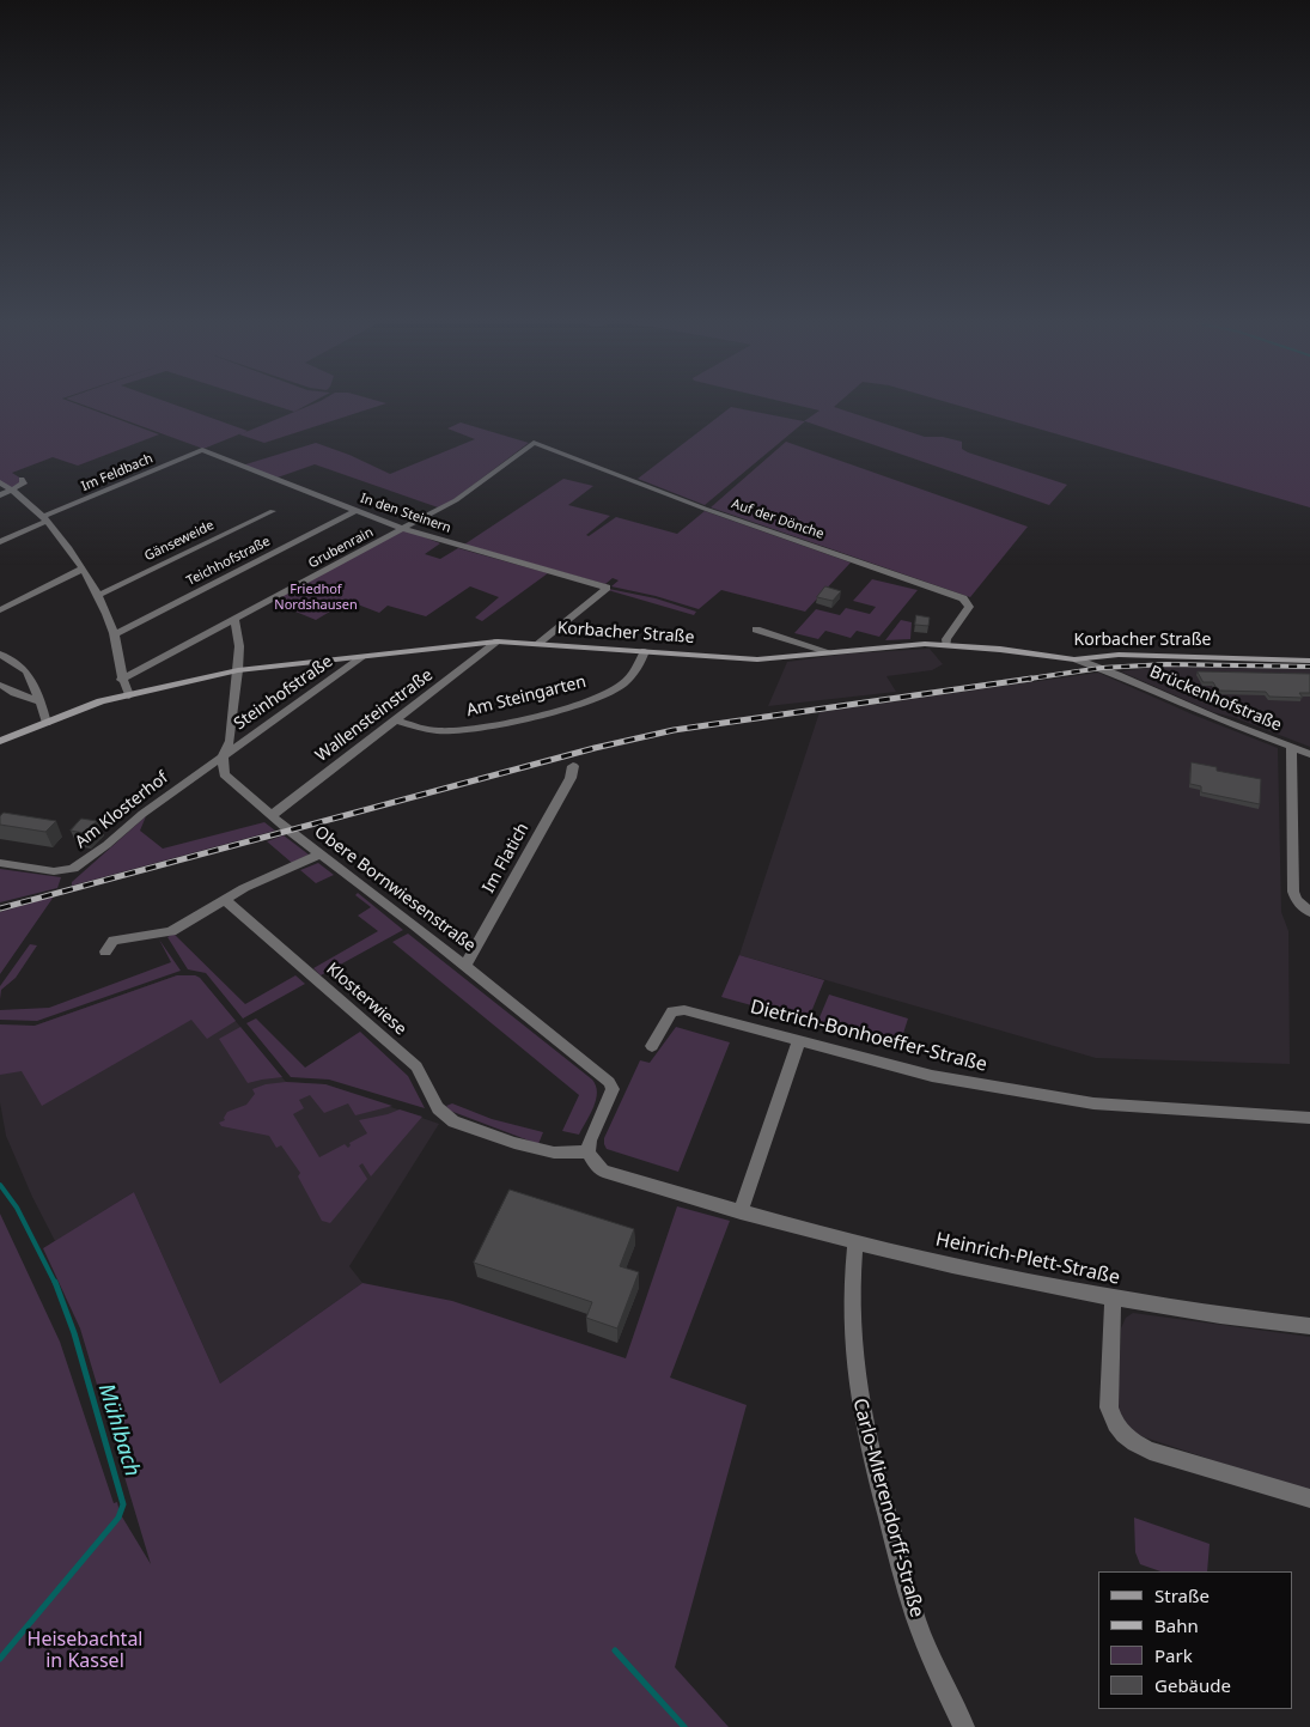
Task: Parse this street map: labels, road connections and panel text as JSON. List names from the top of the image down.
{
  "streets": {
    "street": [
      "Im Feldbach",
      "In den Steinern",
      "Auf der Dönche",
      "Gänseweide",
      "Grubenrain",
      "Teichhofstraße",
      "Korbacher Straße",
      "Steinhofstraße",
      "Am Steingarten",
      "Brückenhofstraße",
      "Wallensteinstraße",
      "Am Klosterhof",
      "Im Flatich",
      "Obere Bornwiesenstraße",
      "Klosterwiese",
      "Dietrich-Bonhoeffer-Straße",
      "Heinrich-Plett-Straße",
      "Carlo-Mierendorff-Straße"
    ]
  },
  "crossings": [
    ["Im Feldbach", "In den Steinern"],
    ["In den Steinern", "Grubenrain"],
    ["In den Steinern", "Teichhofstraße"],
    ["In den Steinern", "Korbacher Straße"],
    ["Auf der Dönche", "Grubenrain"],
    ["Auf der Dönche", "Korbacher Straße"],
    ["Korbacher Straße", "Steinhofstraße"],
    ["Korbacher Straße", "Am Steingarten"],
    ["Korbacher Straße", "Brückenhofstraße"],
    ["Korbacher Straße", "Wallensteinstraße"],
    ["Steinhofstraße", "Am Klosterhof"],
    ["Steinhofstraße", "Obere Bornwiesenstraße"],
    ["Am Steingarten", "Wallensteinstraße"],
    ["Wallensteinstraße", "Obere Bornwiesenstraße"],
    ["Am Klosterhof", "Obere Bornwiesenstraße"],
    ["Im Flatich", "Obere Bornwiesenstraße"],
    ["Obere Bornwiesenstraße", "Klosterwiese"],
    ["Obere Bornwiesenstraße", "Heinrich-Plett-Straße"],
    ["Klosterwiese", "Heinrich-Plett-Straße"],
    ["Heinrich-Plett-Straße", "Carlo-Mierendorff-Straße"]
  ],
  "water": ["Mühlbach"],
  "parks": ["Friedhof Nordshausen", "Heisebachtal in Kassel"],
  "legend": [
    "Straße",
    "Bahn",
    "Park",
    "Gebäude"
  ]
}
